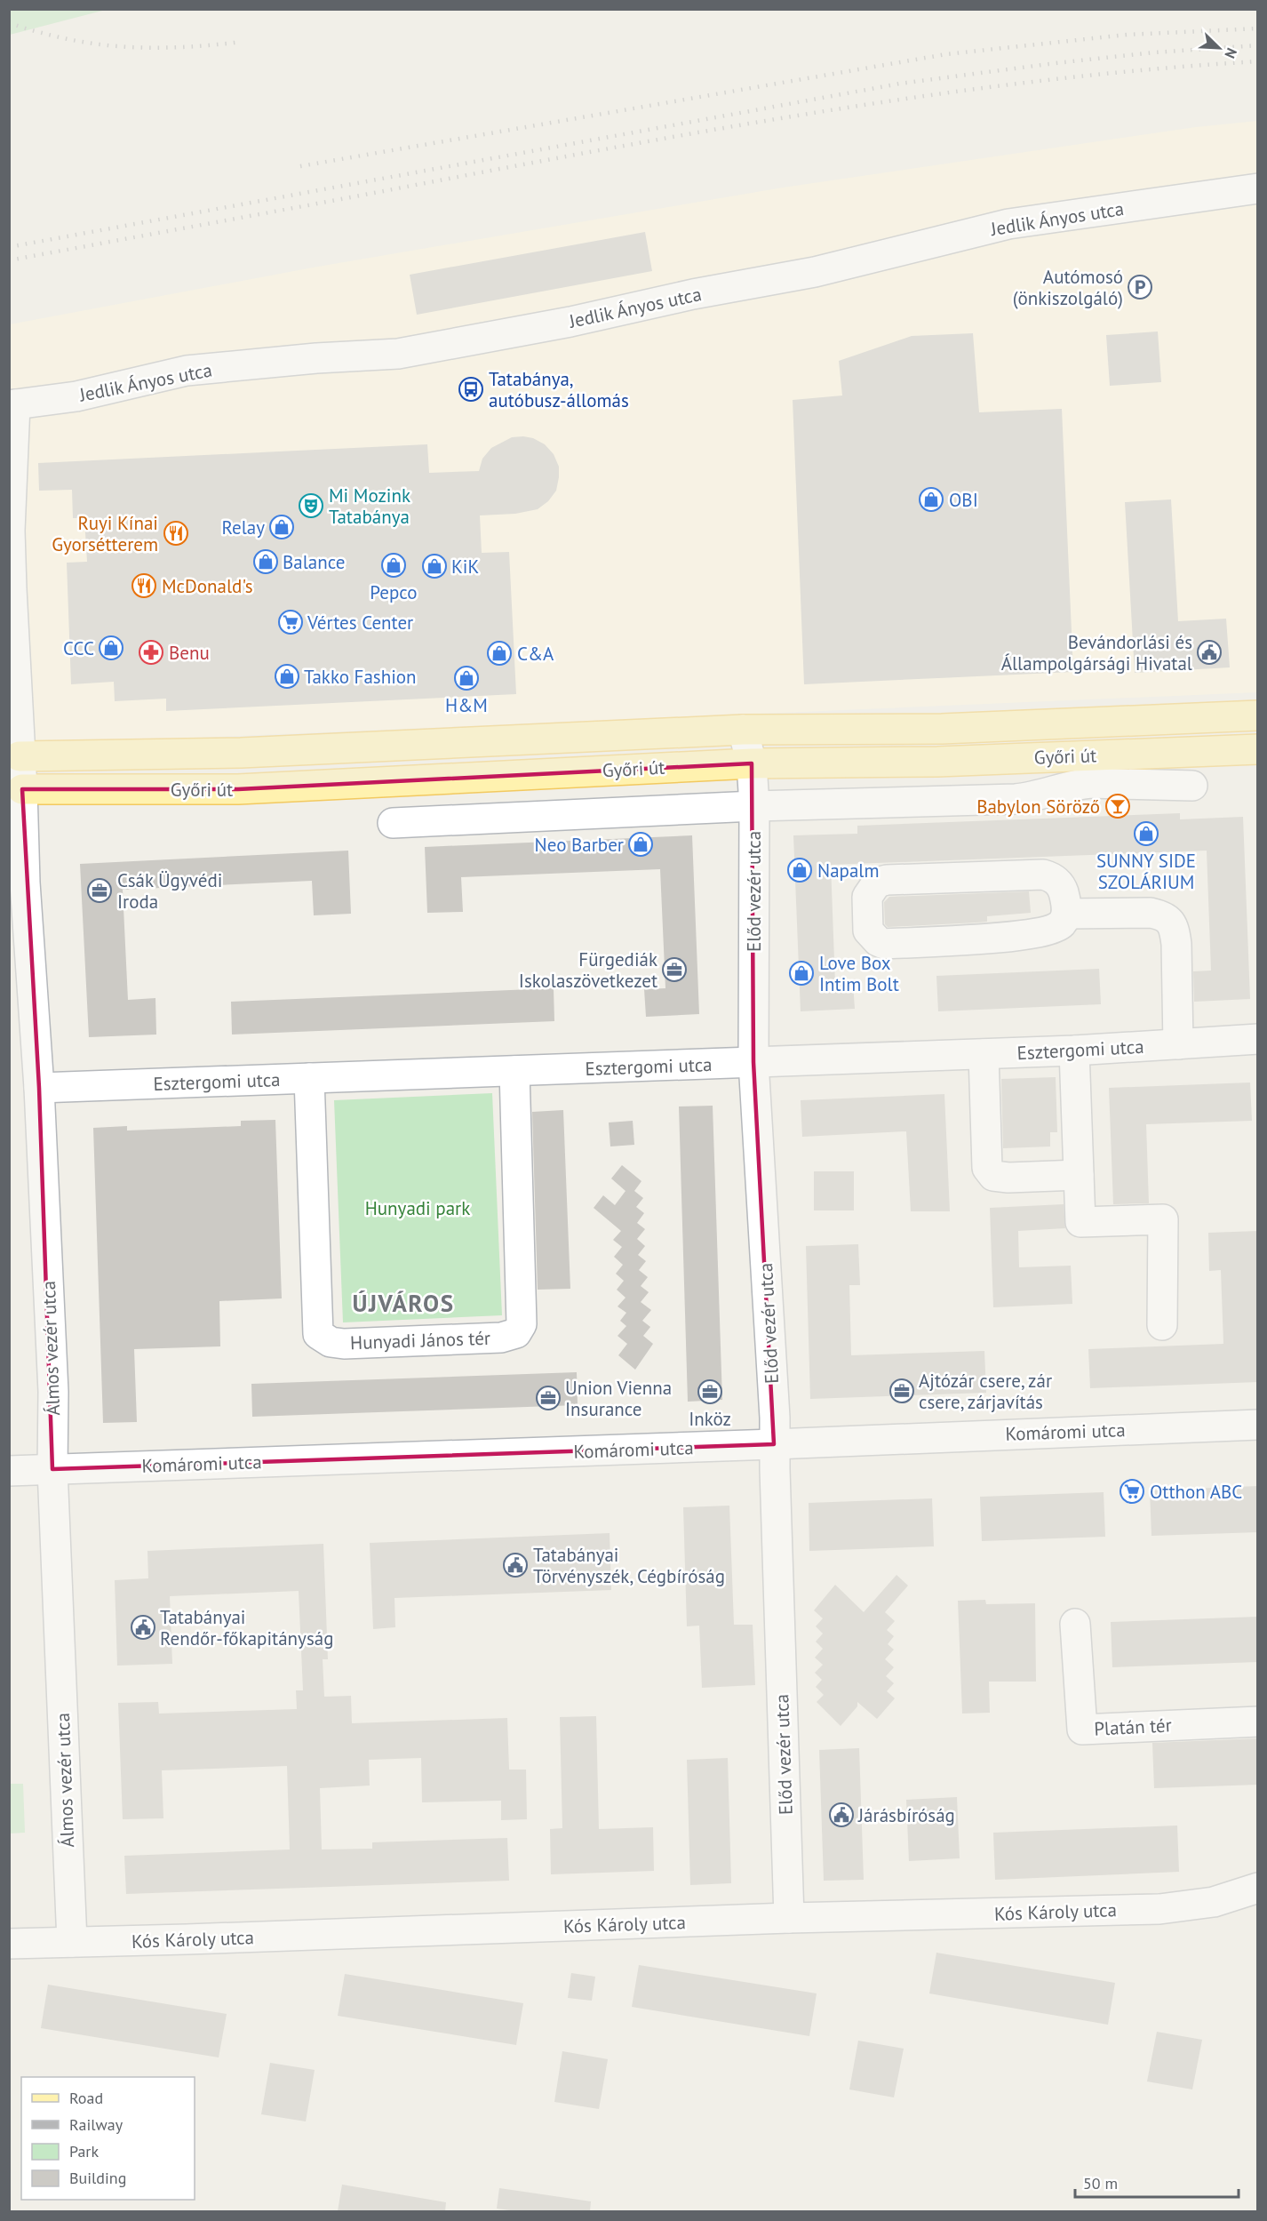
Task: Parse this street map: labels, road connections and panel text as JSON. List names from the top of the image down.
{
  "streets": {
    "main road": ["Győri út"],
    "street": [
      "Jedlik Ányos utca",
      "Előd vezér utca",
      "Esztergomi utca",
      "Hunyadi János tér",
      "Álmos vezér utca",
      "Komáromi utca",
      "Platán tér",
      "Kós Károly utca"
    ]
  },
  "crossings": [
    ["Jedlik Ányos utca", "Álmos vezér utca"],
    ["Győri út", "Előd vezér utca"],
    ["Győri út", "Álmos vezér utca"],
    ["Előd vezér utca", "Esztergomi utca"],
    ["Előd vezér utca", "Komáromi utca"],
    ["Előd vezér utca", "Kós Károly utca"],
    ["Esztergomi utca", "Hunyadi János tér"],
    ["Esztergomi utca", "Álmos vezér utca"],
    ["Álmos vezér utca", "Komáromi utca"],
    ["Álmos vezér utca", "Kós Károly utca"]
  ],
  "districts": ["ÚJVÁROS"],
  "parks": ["Hunyadi park"],
  "places": {
    "parking": ["Autómosó (önkiszolgáló)"],
    "bus stop": ["Tatabánya, autóbusz-állomás"],
    "shop": [
      "OBI",
      "Relay",
      "Balance",
      "Pepco",
      "KiK",
      "CCC",
      "C&A",
      "Takko Fashion",
      "H&M",
      "SUNNY SIDE SZOLÁRIUM",
      "Neo Barber",
      "Napalm",
      "Love Box Intim Bolt"
    ],
    "theatre": ["Mi Mozink Tatabánya"],
    "restaurant": ["Ruyi Kínai Gyorsétterem", "McDonald's"],
    "supermarket": ["Vértes Center", "Otthon ABC"],
    "pharmacy": ["Benu"],
    "public building": [
      "Bevándorlási és Állampolgársági Hivatal",
      "Tatabányai Törvényszék, Cégbíróság",
      "Tatabányai Rendőr-főkapitányság",
      "Járásbíróság"
    ],
    "bar": ["Babylon Söröző"],
    "office": [
      "Csák Ügyvédi Iroda",
      "Fürgediák Iskolaszövetkezet",
      "Ajtózár csere, zár csere, zárjavítás",
      "Inköz",
      "Union Vienna Insurance"
    ]
  },
  "legend": [
    "Road",
    "Railway",
    "Park",
    "Building"
  ],
  "scale_bar": "50 m",
  "north": "bottom right"
}
